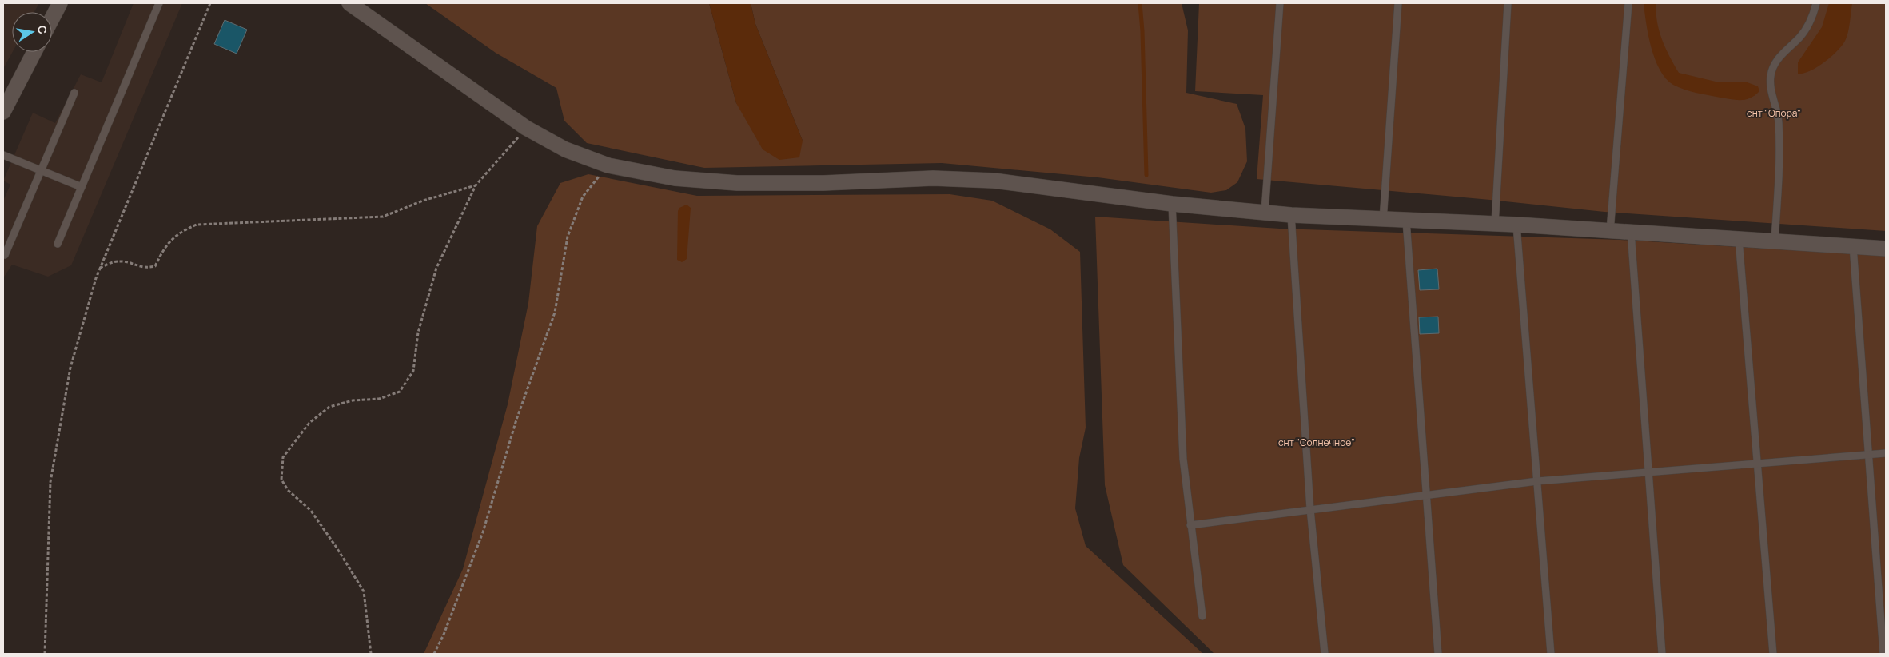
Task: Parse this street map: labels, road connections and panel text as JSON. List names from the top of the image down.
{
  "parks": ["снт \"Опора\"", "снт \"Солнечное\""],
  "north": "right"
}
